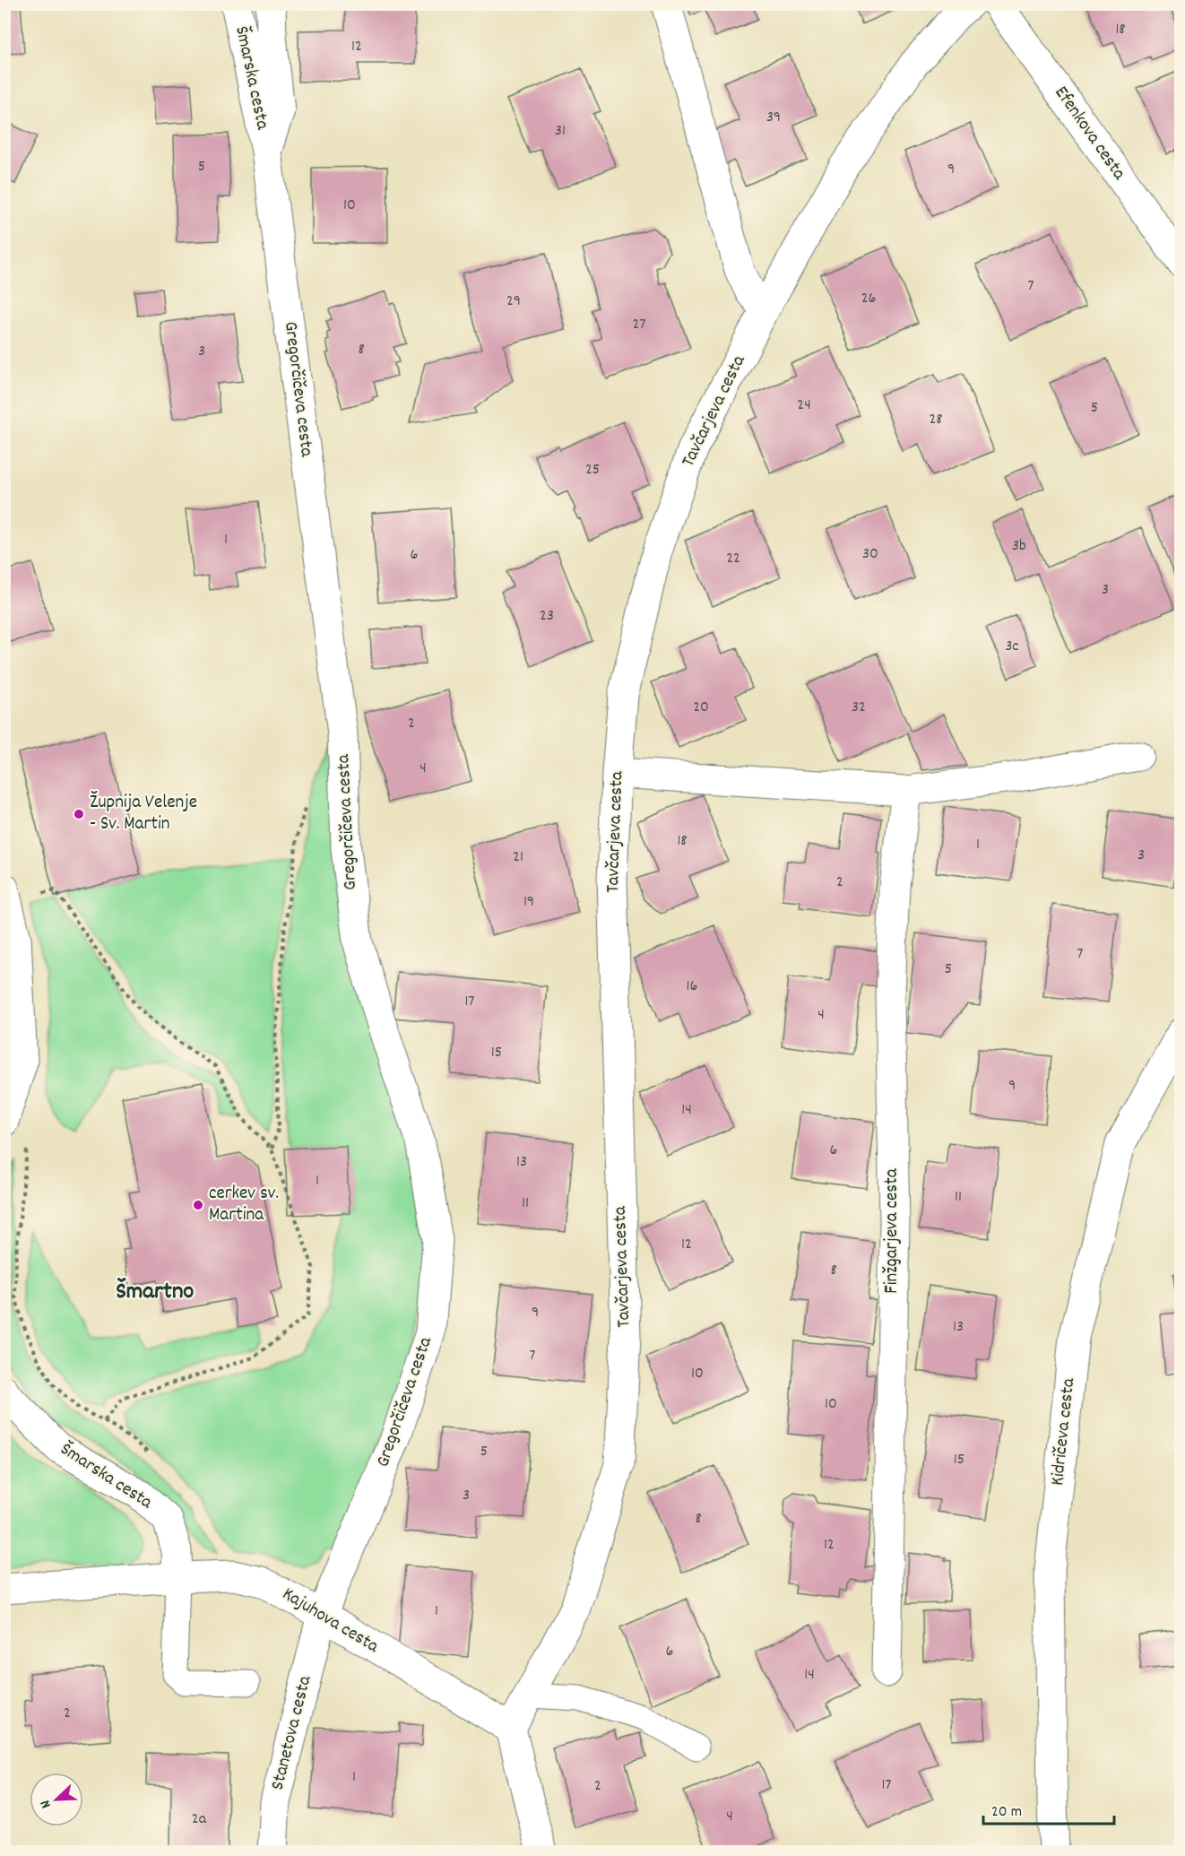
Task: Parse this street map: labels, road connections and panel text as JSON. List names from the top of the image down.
{
  "streets": {
    "street": [
      "Šmarska cesta",
      "Efenkova cesta",
      "Gregorčičeva cesta",
      "Tavčarjeva cesta",
      "Finžgarjeva cesta",
      "Kidričeva cesta",
      "Kajuhova cesta",
      "Stanetova cesta"
    ]
  },
  "crossings": [
    ["Šmarska cesta", "Gregorčičeva cesta"],
    ["Šmarska cesta", "Kajuhova cesta"],
    ["Gregorčičeva cesta", "Kajuhova cesta"],
    ["Gregorčičeva cesta", "Stanetova cesta"],
    ["Tavčarjeva cesta", "Kajuhova cesta"],
    ["Kajuhova cesta", "Stanetova cesta"]
  ],
  "districts": ["Šmartno"],
  "places": ["Župnija Velenje - Sv. Martin", "cerkev sv. Martina"],
  "house_numbers": [
    "18",
    "12",
    "39",
    "31",
    "5",
    "9",
    "10",
    "7",
    "26",
    "29",
    "27",
    "8",
    "3",
    "24",
    "5",
    "28",
    "25",
    "1",
    "3b",
    "30",
    "6",
    "22",
    "3",
    "23",
    "3c",
    "20",
    "32",
    "2",
    "4",
    "18",
    "1",
    "3",
    "21",
    "2",
    "19",
    "7",
    "5",
    "16",
    "17",
    "4",
    "15",
    "9",
    "14",
    "6",
    "13",
    "1",
    "11",
    "11",
    "12",
    "8",
    "9",
    "13",
    "7",
    "10",
    "10",
    "5",
    "15",
    "3",
    "8",
    "12",
    "1",
    "6",
    "14",
    "2",
    "1",
    "17",
    "2",
    "4",
    "2a"
  ],
  "scale_bar": "20 m",
  "north": "bottom left"
}
